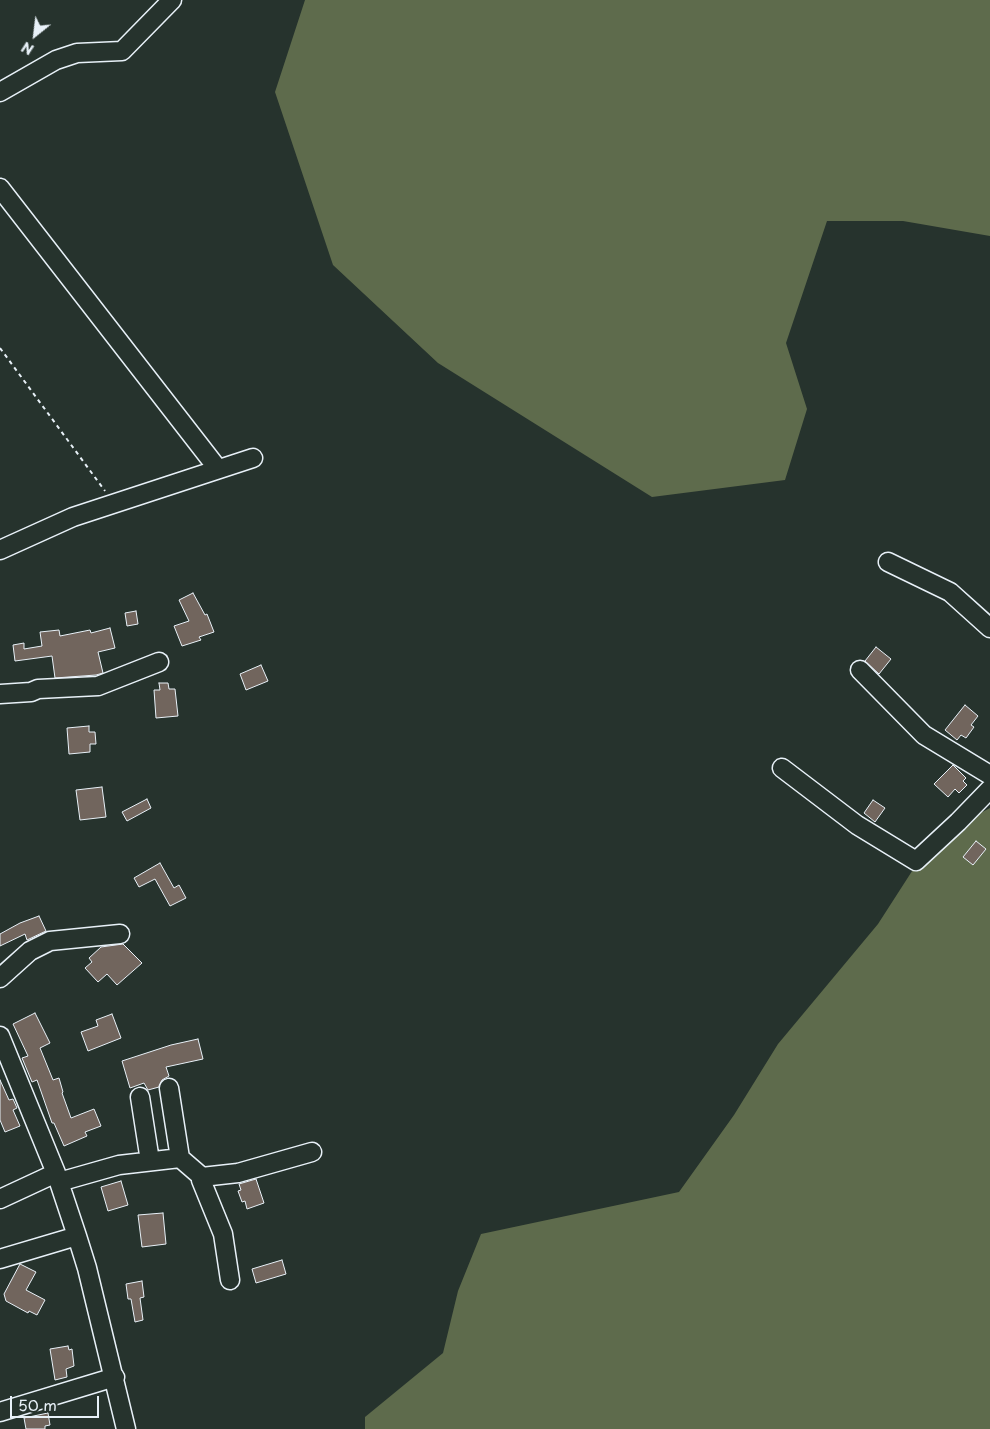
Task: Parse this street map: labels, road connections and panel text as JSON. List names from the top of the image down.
{
  "scale_bar": "50 m",
  "north": "bottom left"
}
